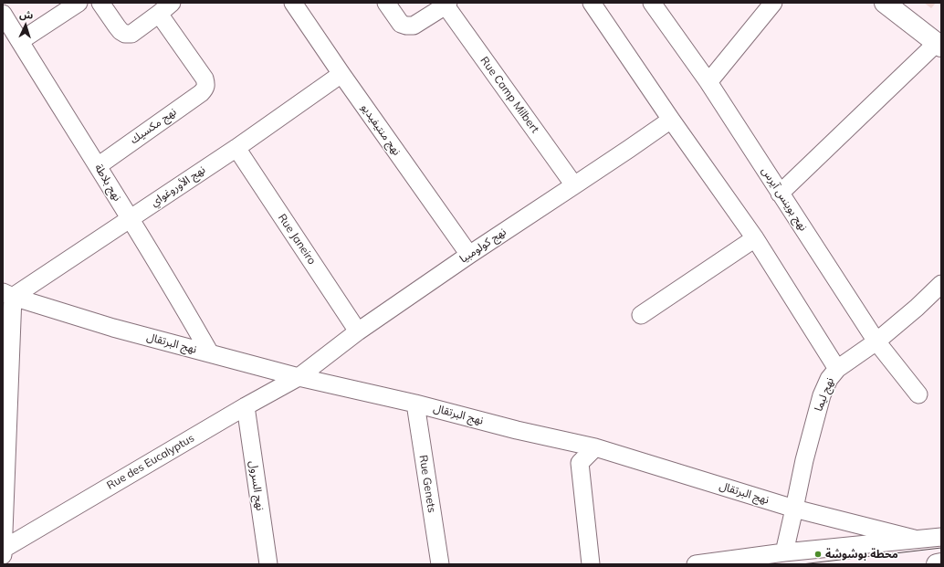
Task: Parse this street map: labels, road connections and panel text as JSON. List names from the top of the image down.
{
  "streets": {
    "street": [
      "Rue Camp Milbert",
      "نهج مكسيك",
      "نهج منتيفيديو",
      "نهج بلاطة",
      "نهج الأوروغواي",
      "نهج بوينس آيرس",
      "Rue Janeiro",
      "نهج كولومبيا",
      "نهج البرتقال",
      "نهج ليما",
      "Rue des Eucalyptus",
      "Rue Genets",
      "نهج السرول"
    ]
  },
  "crossings": [
    ["Rue Camp Milbert", "نهج كولومبيا"],
    ["نهج مكسيك", "نهج بلاطة"],
    ["نهج منتيفيديو", "نهج الأوروغواي"],
    ["نهج منتيفيديو", "نهج كولومبيا"],
    ["نهج بلاطة", "نهج الأوروغواي"],
    ["نهج بلاطة", "نهج البرتقال"],
    ["نهج الأوروغواي", "Rue Janeiro"],
    ["نهج الأوروغواي", "نهج البرتقال"],
    ["نهج بوينس آيرس", "نهج ليما"],
    ["Rue Janeiro", "نهج كولومبيا"],
    ["نهج كولومبيا", "نهج البرتقال"],
    ["نهج كولومبيا", "Rue des Eucalyptus"],
    ["نهج البرتقال", "نهج ليما"],
    ["نهج البرتقال", "Rue des Eucalyptus"],
    ["نهج البرتقال", "Rue Genets"],
    ["Rue des Eucalyptus", "نهج السرول"]
  ],
  "places": ["محطة بوشوشة"],
  "north": "top"
}
